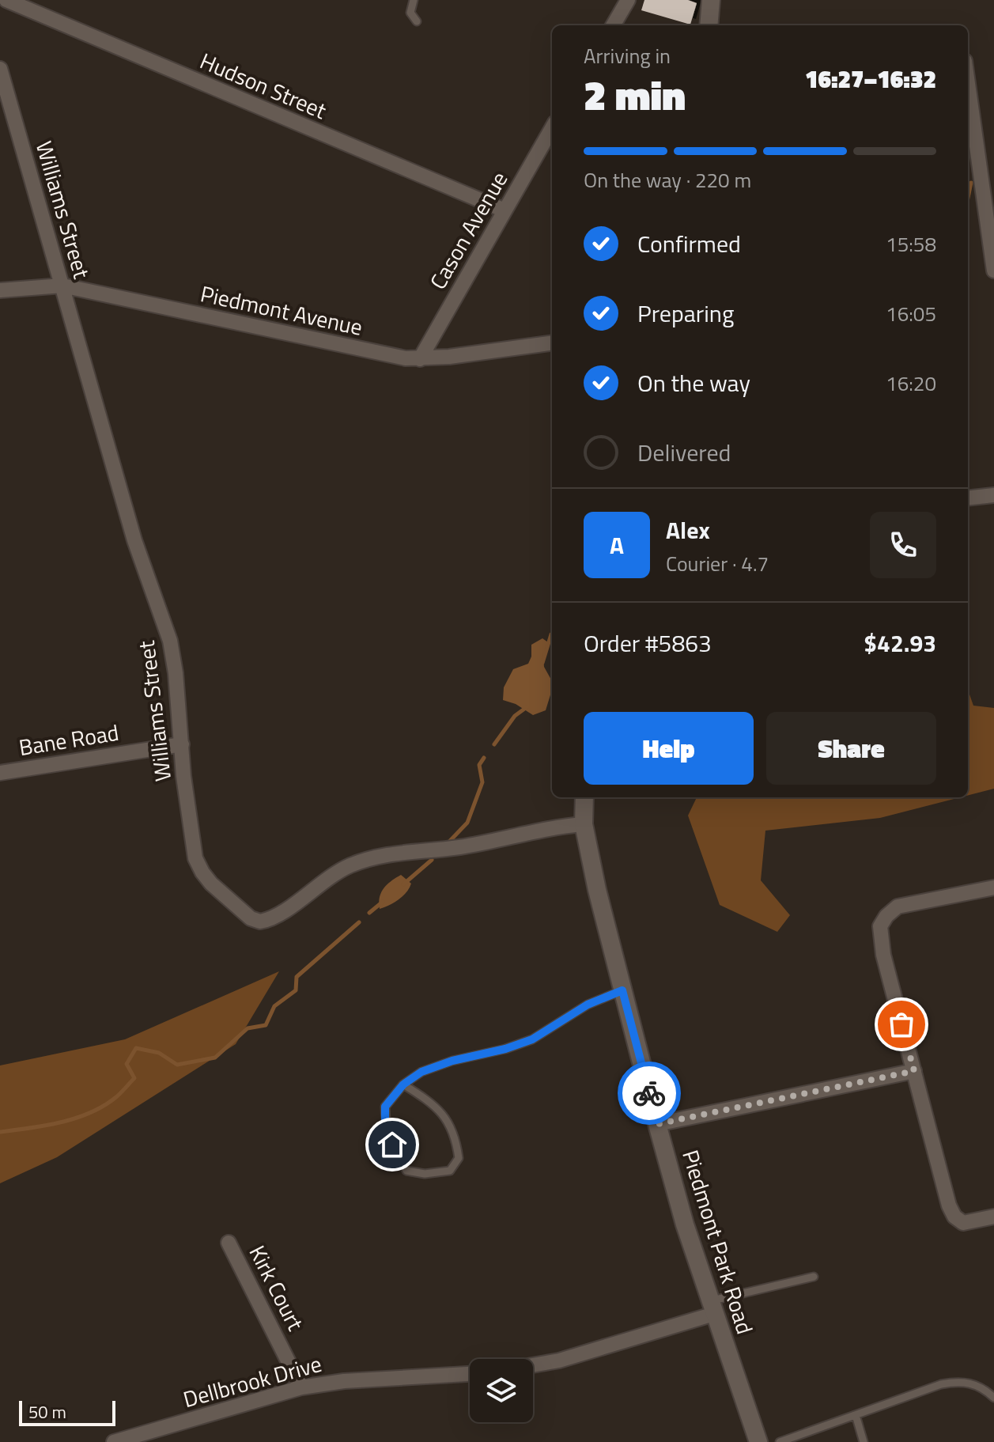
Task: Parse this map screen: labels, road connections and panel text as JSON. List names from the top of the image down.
{
  "streets": {
    "street": [
      "Hudson Street",
      "Williams Street",
      "Cason Avenue",
      "Piedmont Avenue",
      "Bane Road",
      "Piedmont Park Road",
      "Kirk Court",
      "Dellbrook Drive"
    ]
  },
  "crossings": [
    ["Hudson Street", "Cason Avenue"],
    ["Williams Street", "Piedmont Avenue"],
    ["Williams Street", "Bane Road"],
    ["Williams Street", "Piedmont Park Road"],
    ["Cason Avenue", "Piedmont Avenue"],
    ["Kirk Court", "Dellbrook Drive"]
  ],
  "scale_bar": "50 m",
  "page": {
    "heading": ["2 min", "Arriving in", "16:27–16:32"],
    "panel": [
      "Alex",
      "Courier · 4.7",
      "Order #5863",
      "$42.93"
    ],
    "bar": "On the way · 220 m",
    "list": [
      ["Confirmed", "15:58"],
      ["Preparing", "16:05"],
      ["On the way", "16:20"],
      "Delivered"
    ],
    "round": "A",
    "buttons": ["Help", "Share"],
    "scale": "50 m"
  }
}
